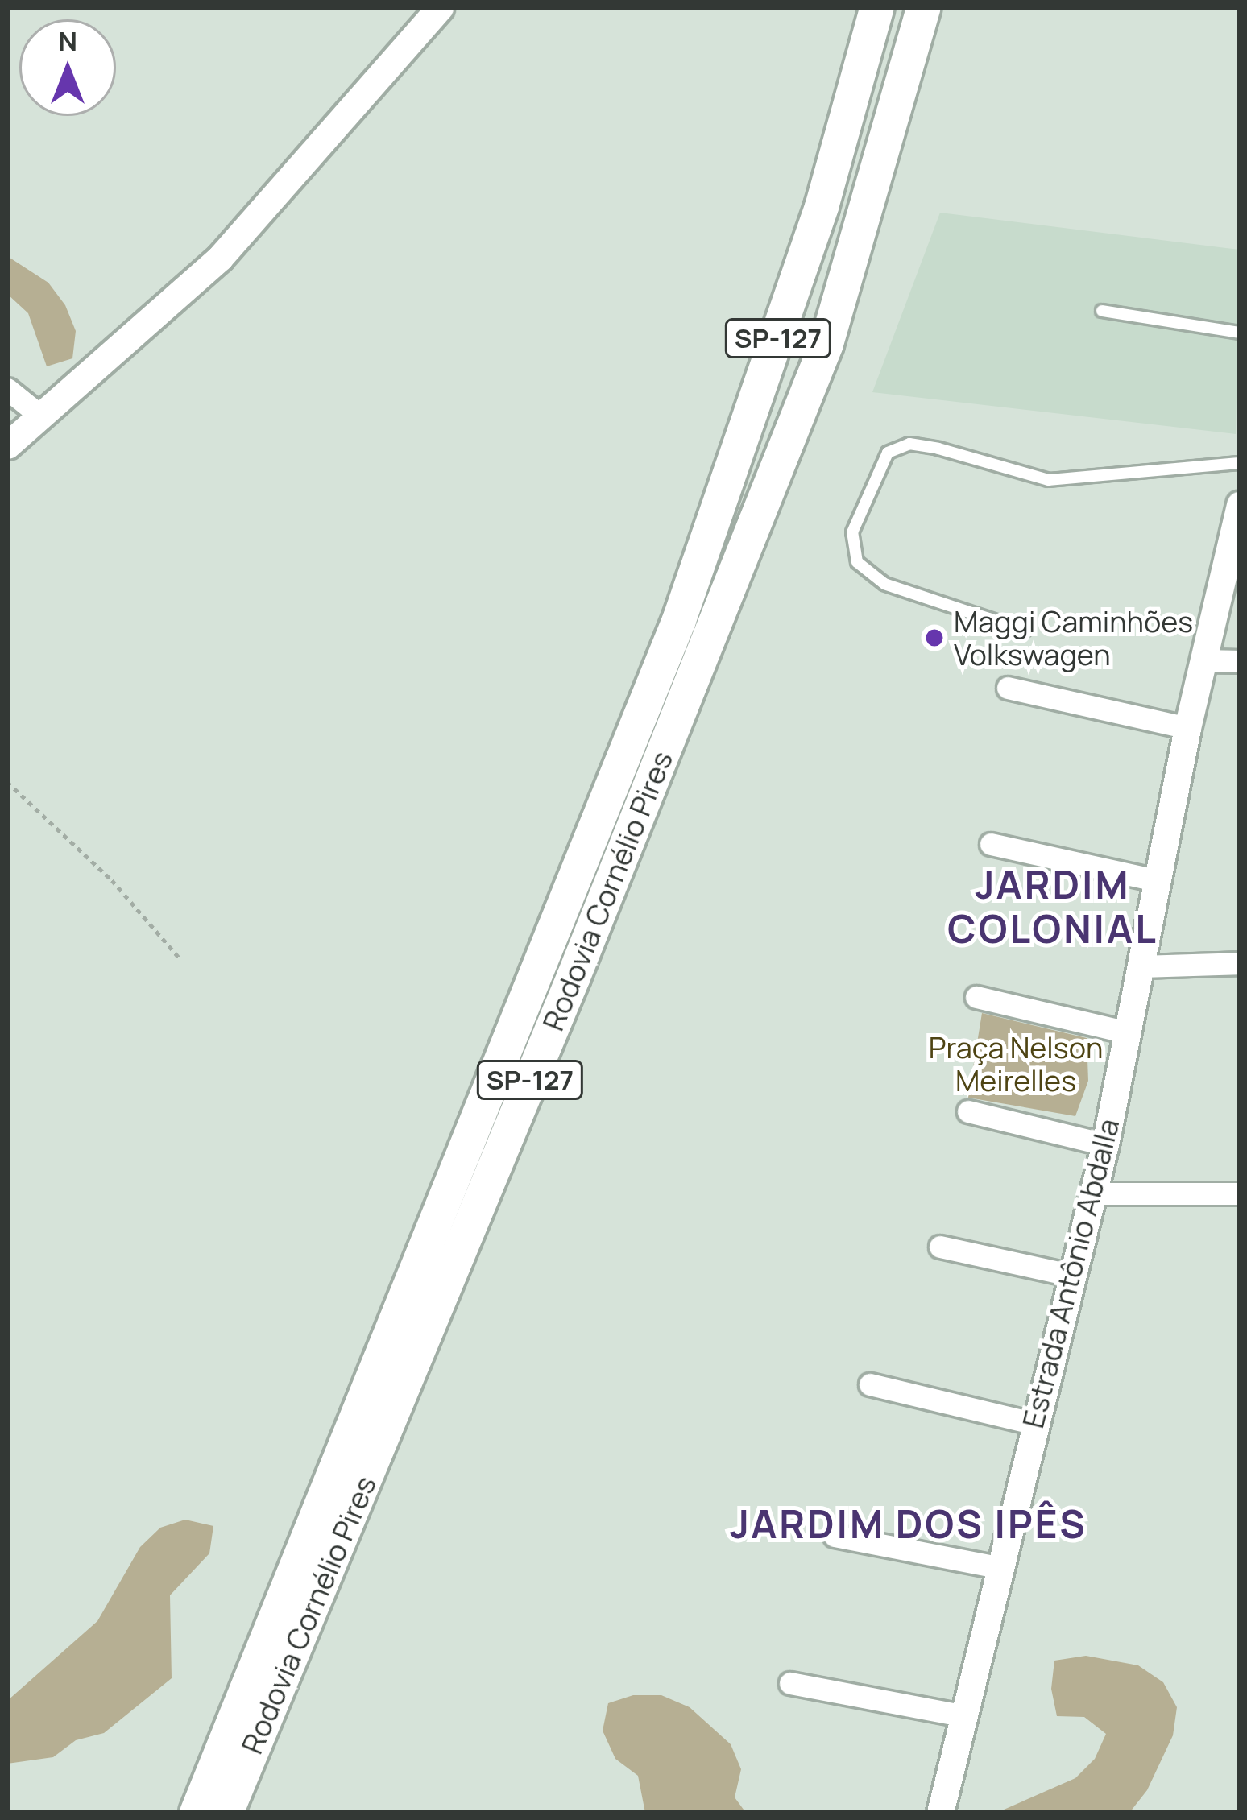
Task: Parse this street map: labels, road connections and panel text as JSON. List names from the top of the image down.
{
  "streets": {
    "main road": ["SP-127", "Rodovia Cornélio Pires"],
    "street": ["Estrada Antônio Abdalla"]
  },
  "districts": ["JARDIM COLONIAL", "JARDIM DOS IPÊS"],
  "parks": ["Praça Nelson Meirelles"],
  "places": ["Maggi Caminhões Volkswagen"],
  "north": "top"
}
